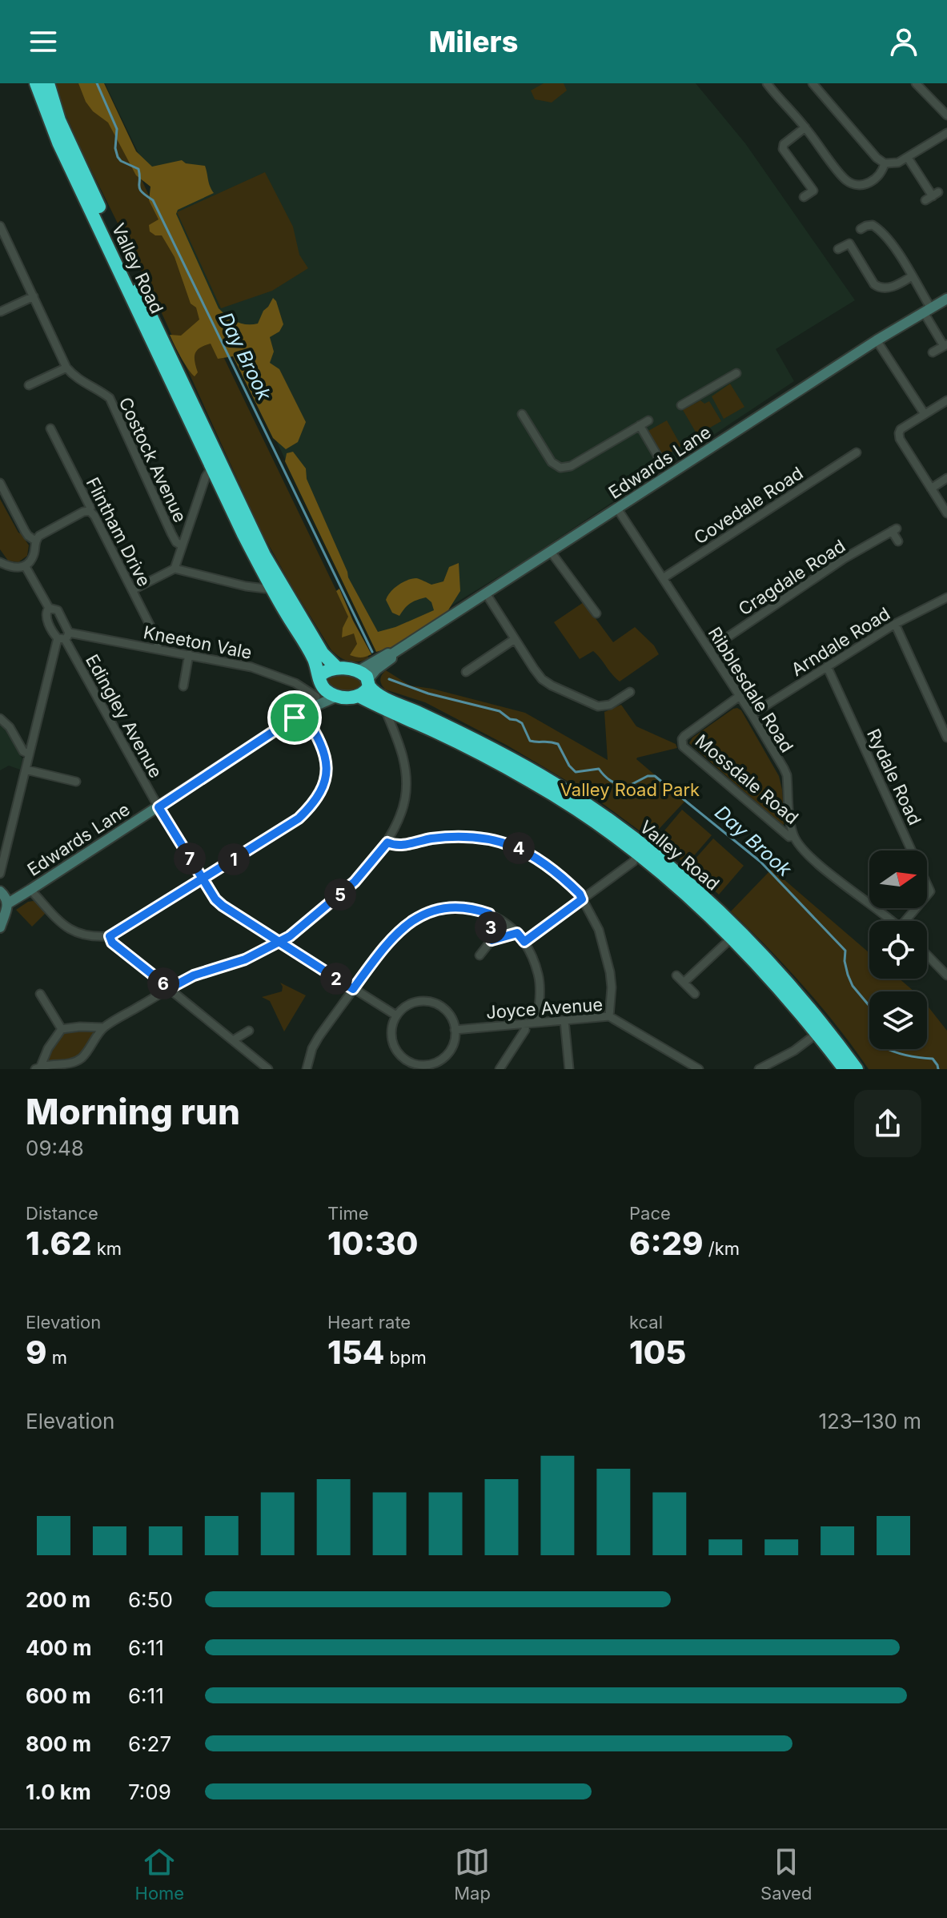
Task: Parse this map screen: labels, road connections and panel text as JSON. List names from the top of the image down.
{
  "streets": {
    "highway": ["Valley Road"],
    "street": [
      "Costock Avenue",
      "Edwards Lane",
      "Covedale Road",
      "Flintham Drive",
      "Cragdale Road",
      "Arndale Road",
      "Kneeton Vale",
      "Ribblesdale Road",
      "Edingley Avenue",
      "Rydale Road",
      "Mossdale Road",
      "Joyce Avenue"
    ]
  },
  "crossings": [
    ["Valley Road", "Edwards Lane"],
    ["Valley Road", "Kneeton Vale"],
    ["Edwards Lane", "Kneeton Vale"],
    ["Edwards Lane", "Ribblesdale Road"],
    ["Edwards Lane", "Edingley Avenue"],
    ["Covedale Road", "Ribblesdale Road"],
    ["Flintham Drive", "Kneeton Vale"],
    ["Cragdale Road", "Ribblesdale Road"],
    ["Arndale Road", "Ribblesdale Road"],
    ["Arndale Road", "Rydale Road"],
    ["Kneeton Vale", "Edingley Avenue"],
    ["Ribblesdale Road", "Mossdale Road"],
    ["Edingley Avenue", "Joyce Avenue"]
  ],
  "water": ["Day Brook"],
  "parks": ["Valley Road Park"],
  "north": "right",
  "page": {
    "header": "Milers",
    "pins": [
      "4",
      "7",
      "1",
      "5",
      "3",
      "2",
      "6"
    ],
    "heading": ["Morning run", "09:48"],
    "stats": [
      ["Distance", "1.62 km"],
      ["Time", "10:30"],
      ["Pace", "6:29 /km"],
      ["Elevation", "9 m"],
      ["Heart rate", "154 bpm"],
      ["kcal", "105"]
    ],
    "chart": ["Elevation", "123–130 m"],
    "list": [
      {
        "name": "200 m",
        "note": "6:50"
      },
      {
        "name": "400 m",
        "note": "6:11"
      },
      {
        "name": "600 m",
        "note": "6:11"
      },
      {
        "name": "800 m",
        "note": "6:27"
      },
      {
        "name": "1.0 km",
        "note": "7:09"
      }
    ],
    "tabs": ["Home", "Map", "Saved"]
  }
}
